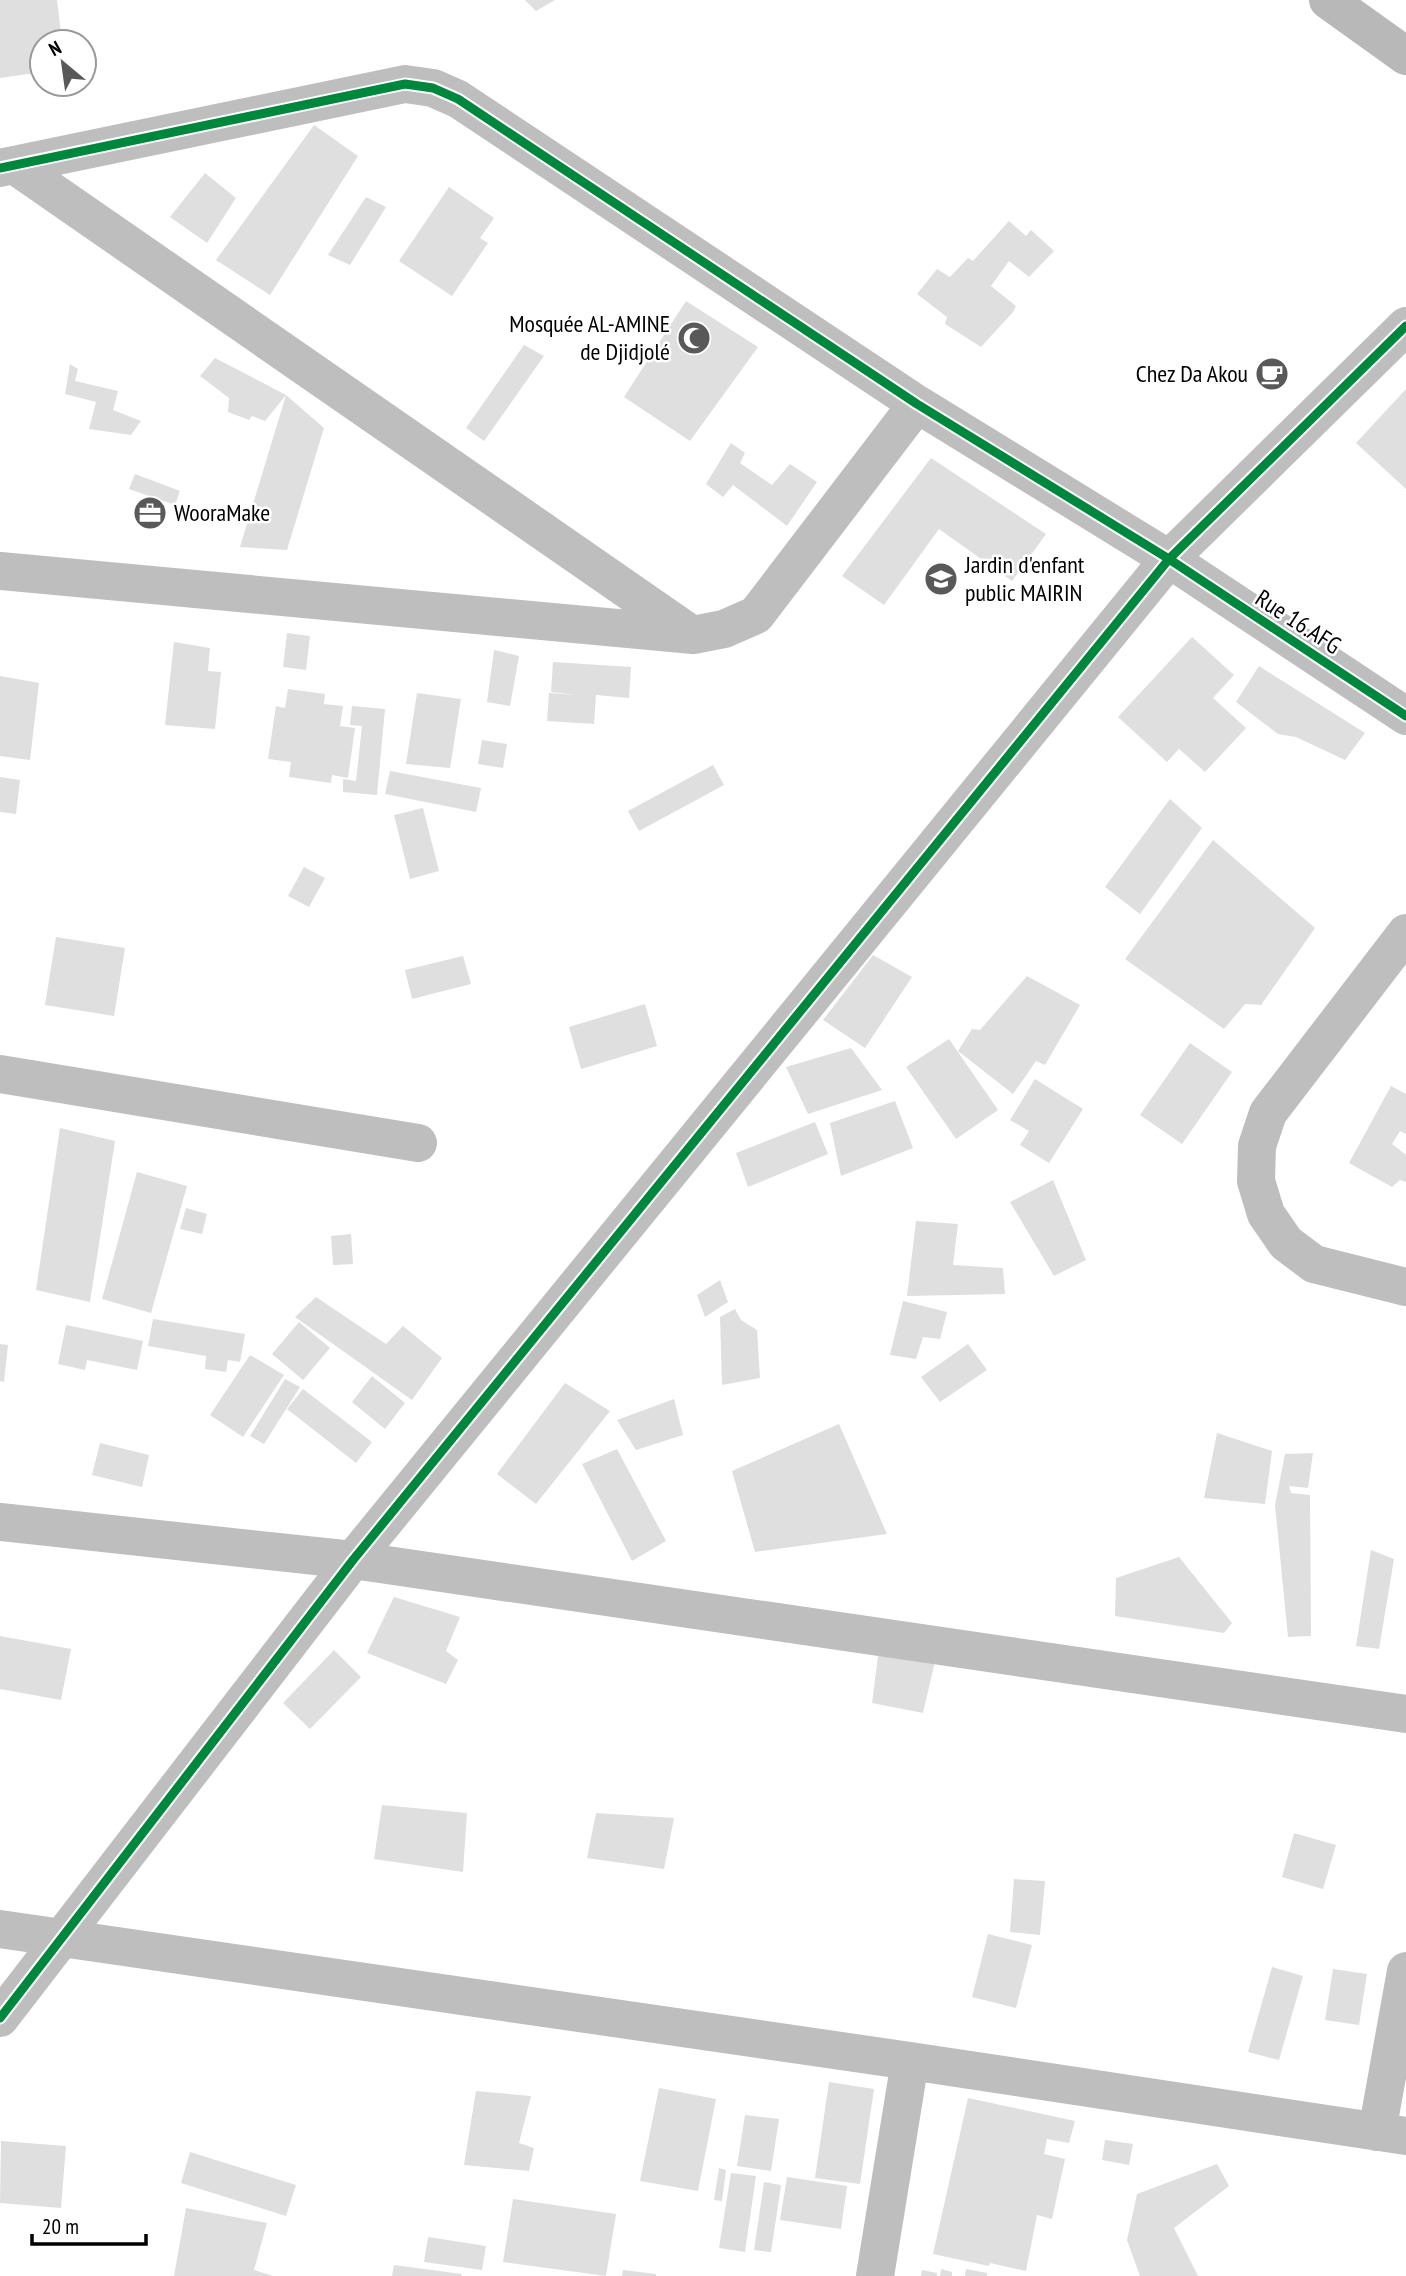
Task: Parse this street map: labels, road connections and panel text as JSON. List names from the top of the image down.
{
  "streets": {
    "street": ["Rue 16.AFG"]
  },
  "places": {
    "mosque": ["Mosquée AL-AMINE de Djidjolé"],
    "cafe": ["Chez Da Akou"],
    "office": ["WooraMake"],
    "school or university": ["Jardin d'enfant public MAIRIN"]
  },
  "scale_bar": "20 m",
  "north": "top left"
}
